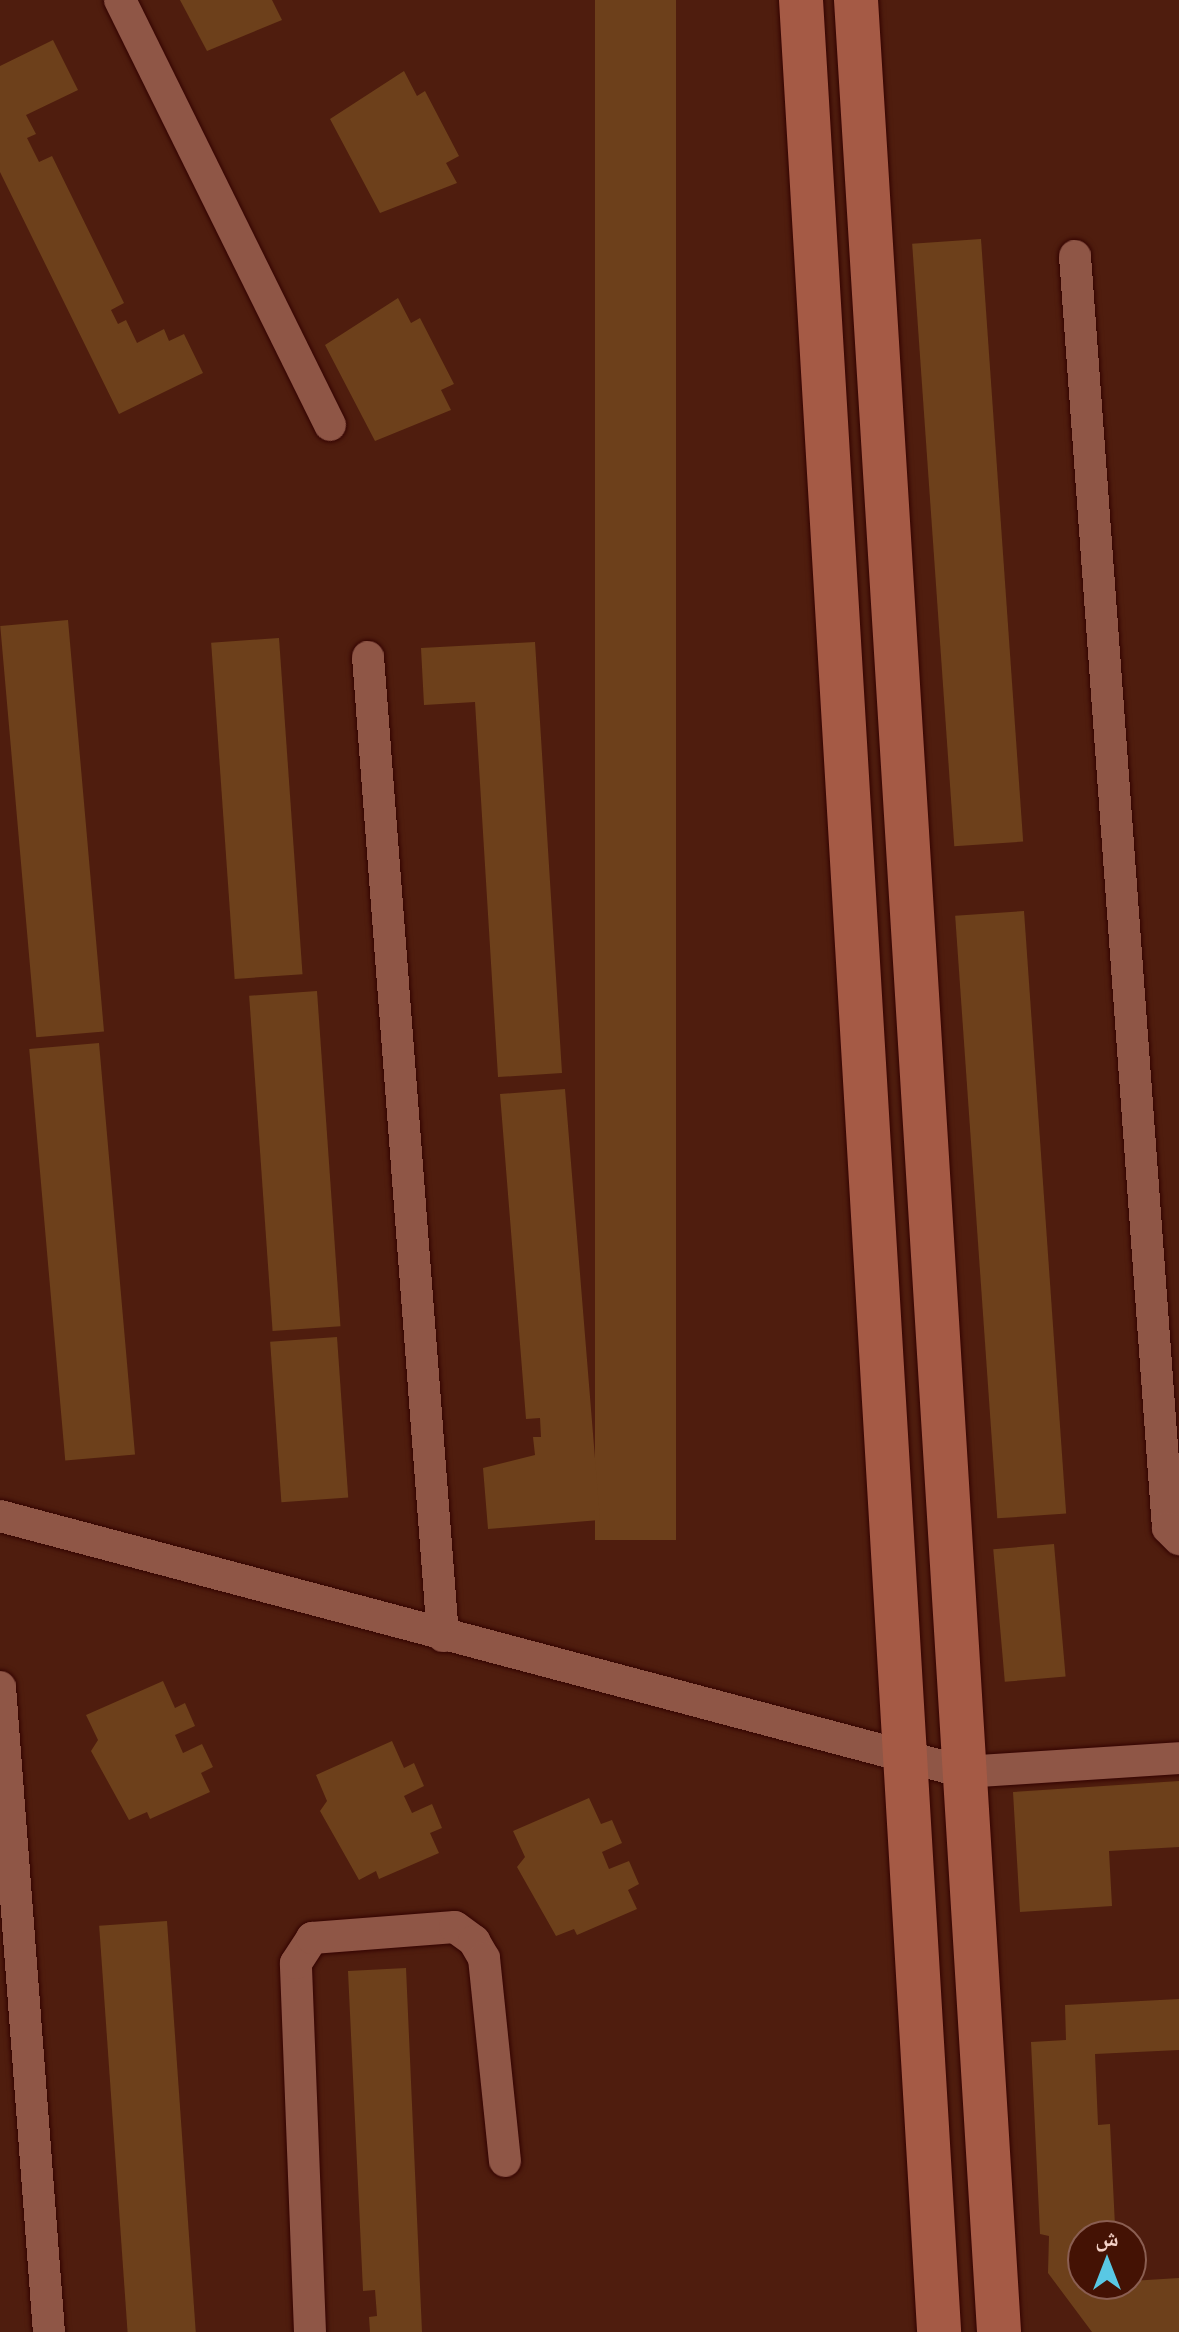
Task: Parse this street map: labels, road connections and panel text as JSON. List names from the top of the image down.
{
  "north": "top"
}
